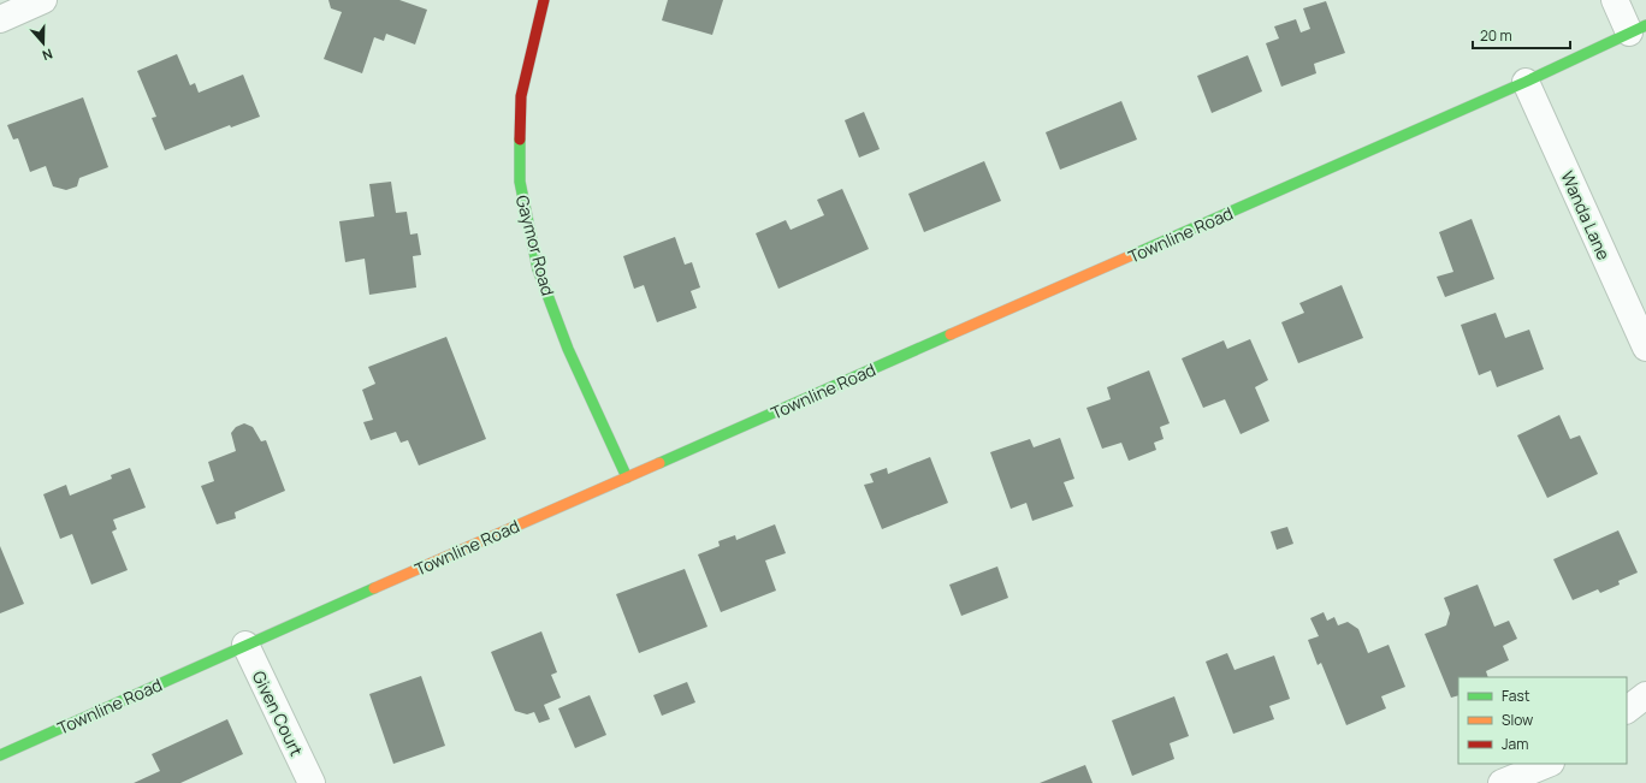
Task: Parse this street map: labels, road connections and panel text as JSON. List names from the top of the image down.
{
  "streets": {
    "street": [
      "Wanda Lane",
      "Townline Road",
      "Gaymor Road",
      "Given Court"
    ]
  },
  "crossings": [
    ["Wanda Lane", "Townline Road"],
    ["Townline Road", "Gaymor Road"],
    ["Townline Road", "Given Court"]
  ],
  "legend": ["Fast", "Slow", "Jam"],
  "scale_bar": "20 m",
  "north": "bottom"
}
